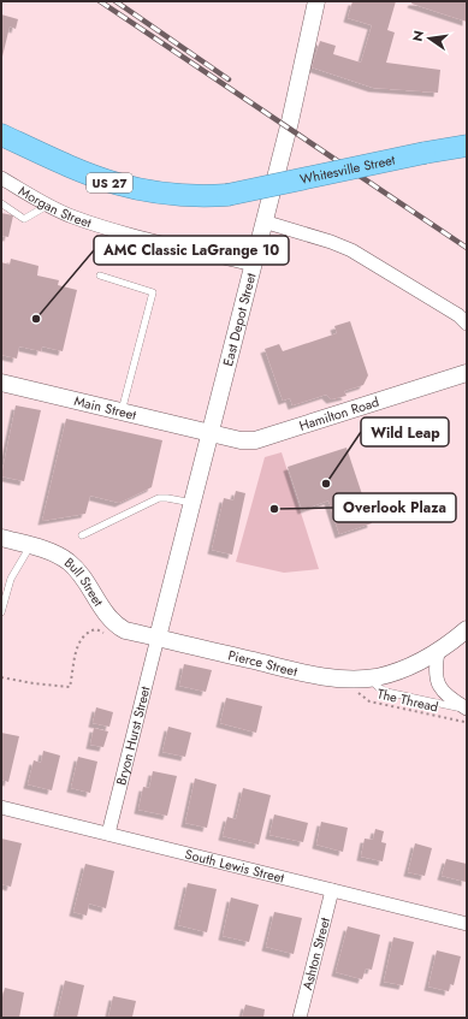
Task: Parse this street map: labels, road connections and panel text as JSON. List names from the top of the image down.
{
  "streets": {
    "highway": ["Whitesville Street", "US 27"],
    "street": [
      "Morgan Street",
      "East Depot Street",
      "Main Street",
      "Hamilton Road",
      "Bull Street",
      "Pierce Street",
      "Bryon Hurst Street",
      "South Lewis Street",
      "Ashton Street"
    ],
    "path": ["The Thread"]
  },
  "crossings": [
    ["Morgan Street", "East Depot Street"],
    ["East Depot Street", "Main Street"],
    ["East Depot Street", "Hamilton Road"],
    ["East Depot Street", "Bull Street"],
    ["East Depot Street", "Pierce Street"],
    ["East Depot Street", "Bryon Hurst Street"],
    ["Main Street", "Hamilton Road"],
    ["Bull Street", "Pierce Street"],
    ["Bull Street", "Bryon Hurst Street"],
    ["Pierce Street", "Bryon Hurst Street"],
    ["Bryon Hurst Street", "South Lewis Street"],
    ["South Lewis Street", "Ashton Street"]
  ],
  "places": ["AMC Classic LaGrange 10", "Wild Leap", "Overlook Plaza"],
  "north": "left"
}
